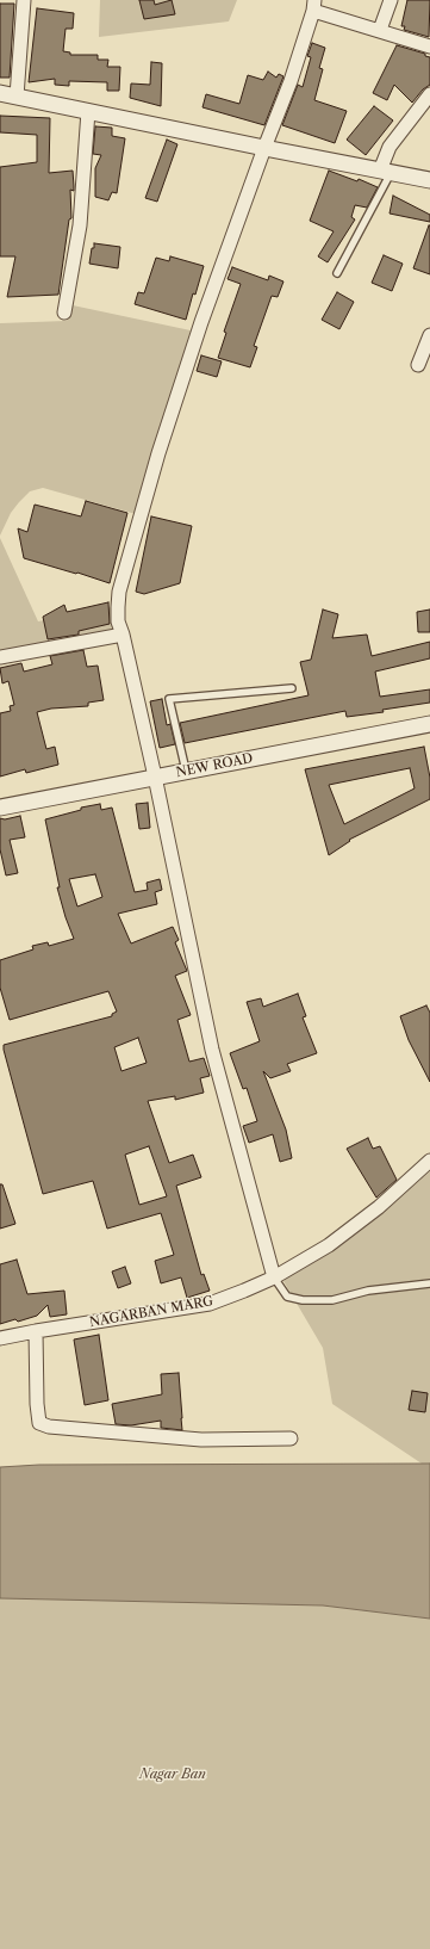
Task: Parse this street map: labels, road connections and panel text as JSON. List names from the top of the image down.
{
  "streets": {
    "street": ["NEW ROAD", "NAGARBAN MARG"]
  },
  "parks": ["Nagar Ban"]
}
